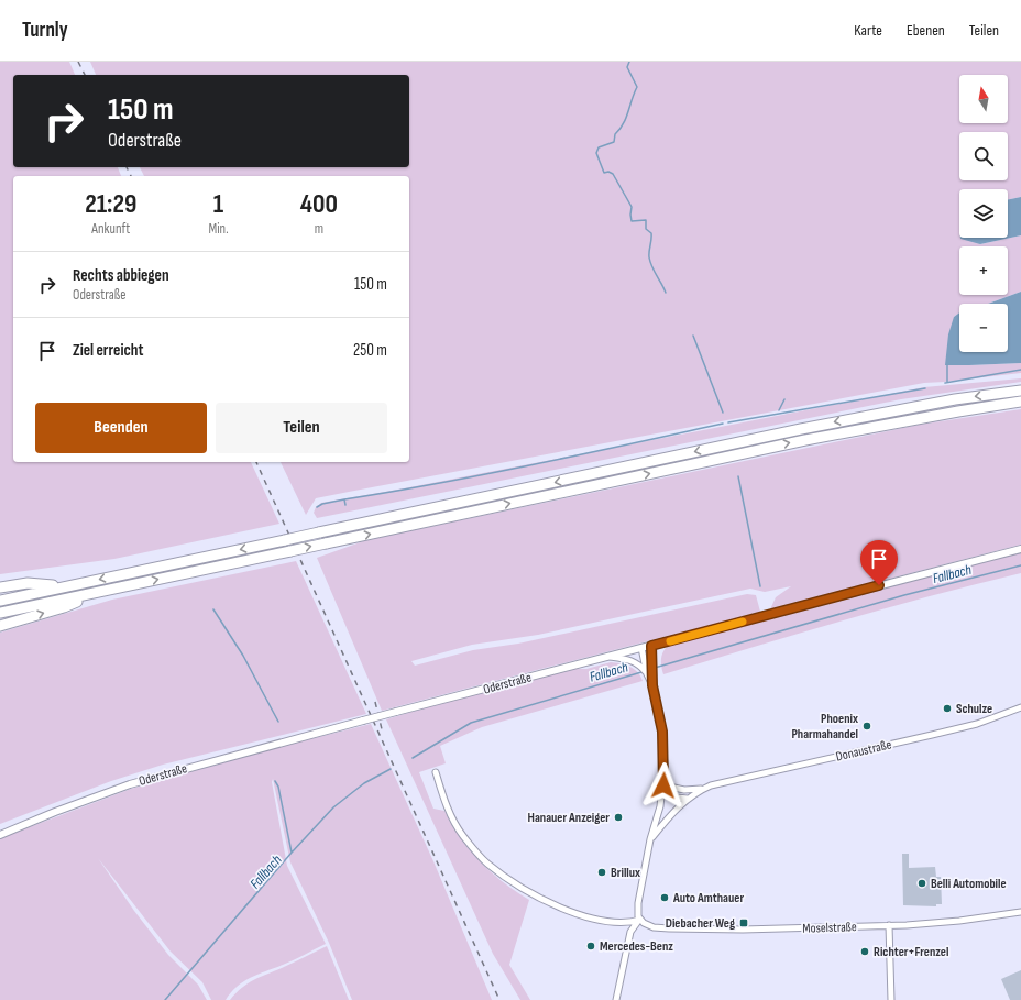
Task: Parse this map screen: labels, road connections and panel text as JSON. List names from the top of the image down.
{
  "streets": {
    "street": ["Oderstraße", "Donaustraße", "Moselstraße"]
  },
  "water": ["Fallbach"],
  "places": {
    "other": [
      "Schulze",
      "Phoenix Pharmahandel",
      "Hanauer Anzeiger",
      "Brillux",
      "Belli Automobile",
      "Auto Amthauer",
      "Mercedes-Benz",
      "Richter+Frenzel"
    ],
    "transit": ["Diebacher Weg"]
  },
  "north": "top",
  "page": {
    "header": "Turnly",
    "nav": ["Karte", "Ebenen", "Teilen"],
    "map_buttons": ["+", "−"],
    "turn": ["150 m", "Oderstraße"],
    "eta": [
      "21:29",
      "Ankunft",
      "1",
      "Min.",
      "400",
      "m"
    ],
    "list": [
      {
        "name": "Rechts abbiegen",
        "note": "Oderstraße",
        "value": "150 m"
      },
      {
        "name": "Ziel erreicht",
        "value": "250 m"
      }
    ],
    "buttons": ["Beenden", "Teilen"]
  }
}
